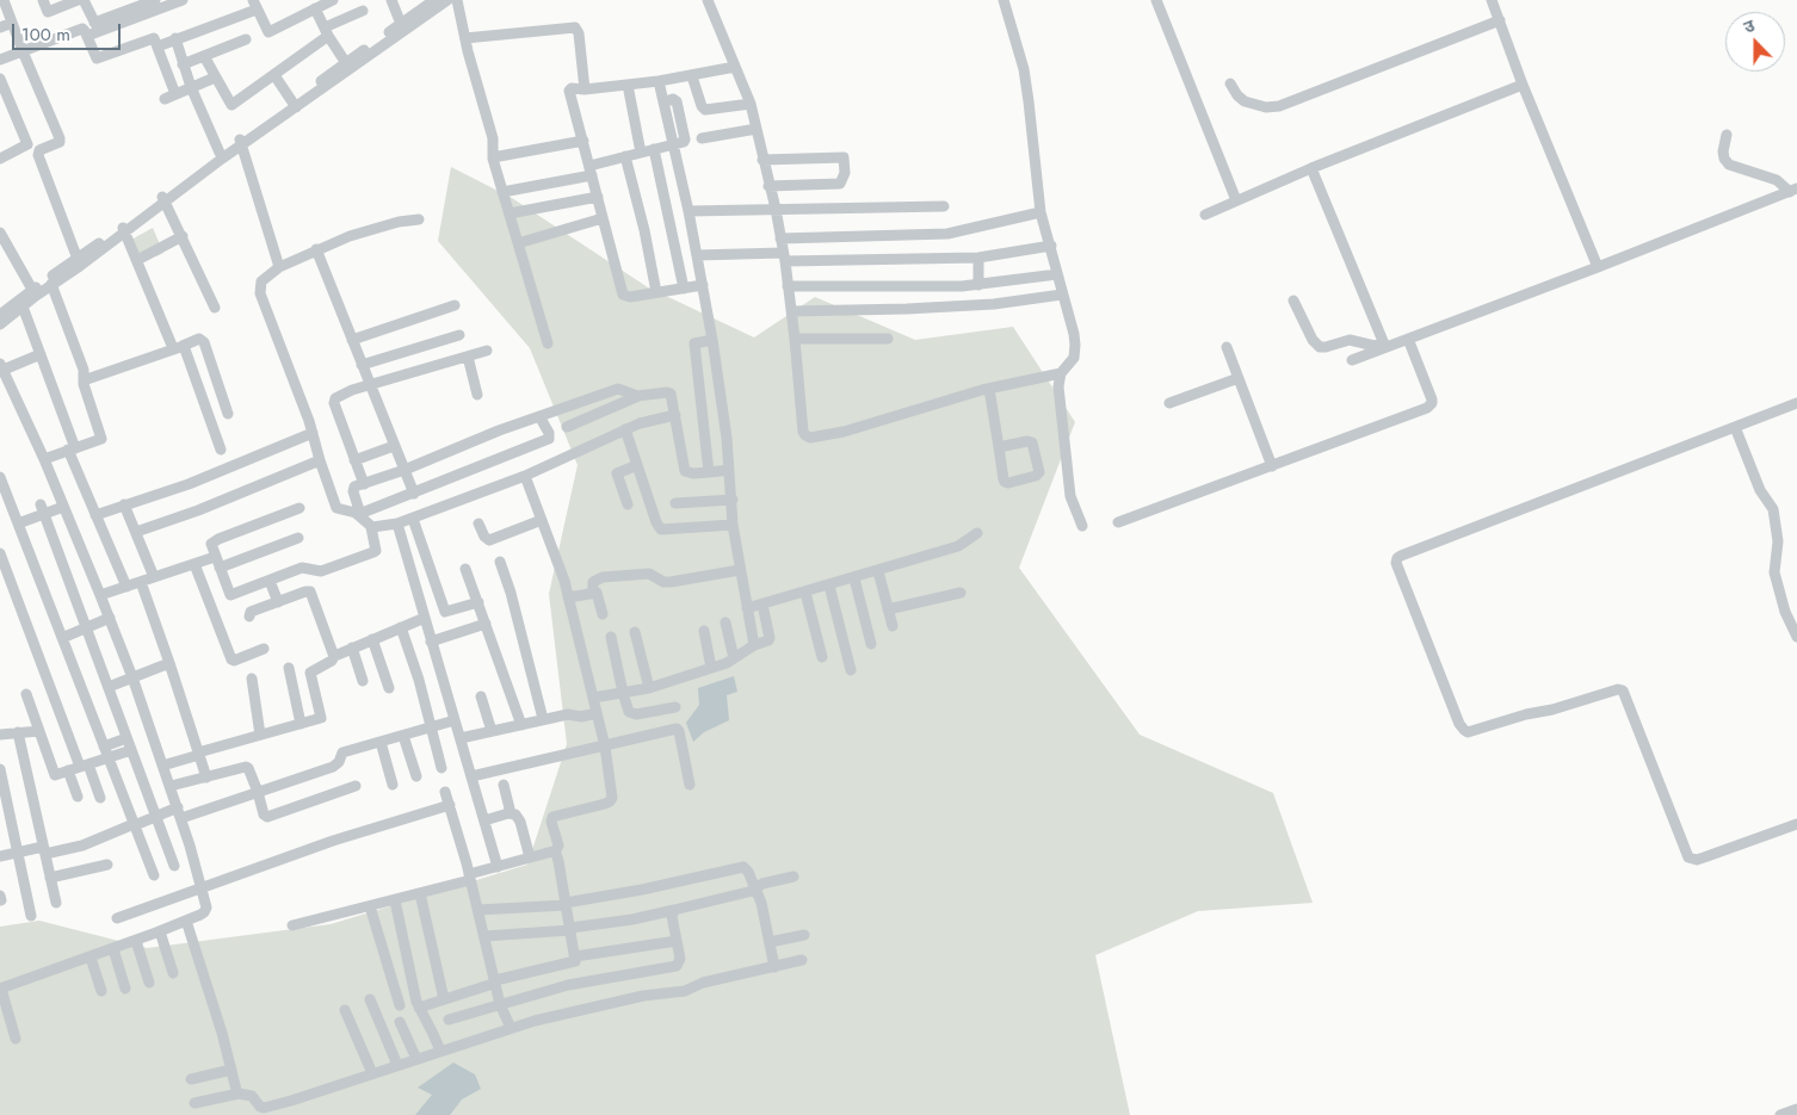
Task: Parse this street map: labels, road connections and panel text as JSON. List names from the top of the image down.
{
  "scale_bar": "100 m",
  "north": "top"
}
